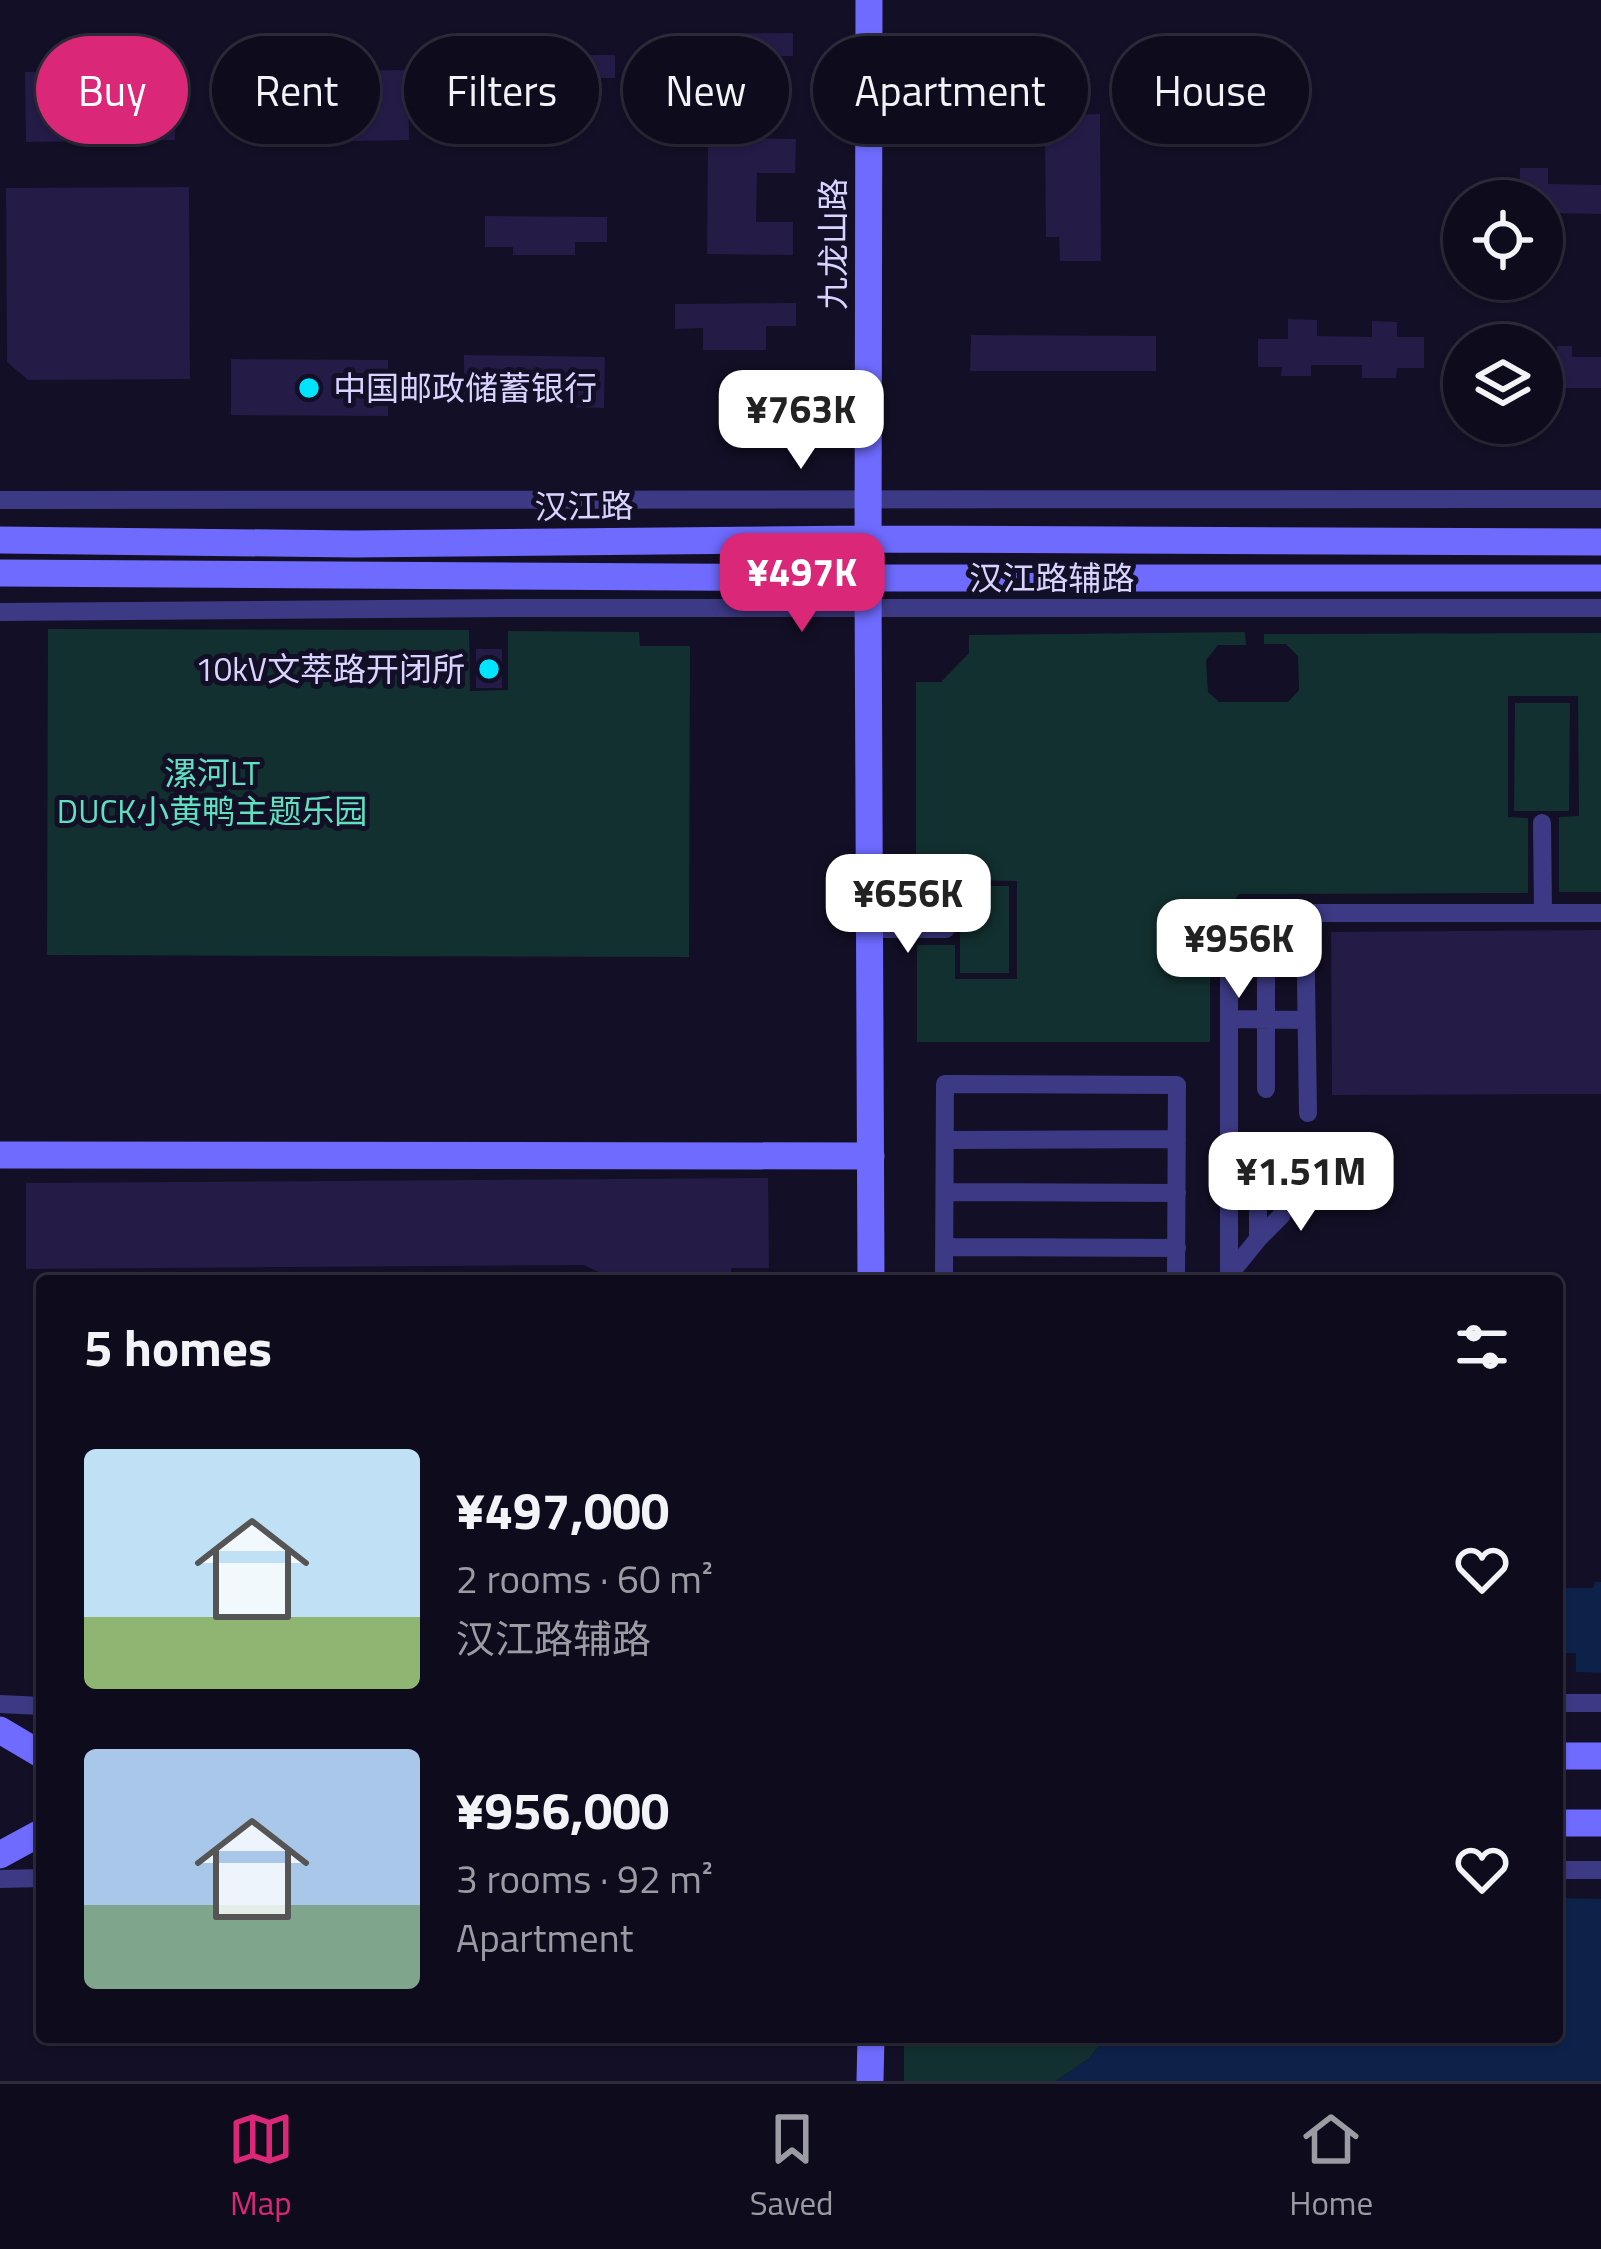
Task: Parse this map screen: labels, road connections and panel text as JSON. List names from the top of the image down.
{
  "streets": {
    "street": ["九龙山路", "汉江路", "汉江路辅路"]
  },
  "crossings": [
    ["九龙山路", "汉江路"],
    ["九龙山路", "汉江路辅路"]
  ],
  "parks": ["漯河LT DUCK小黄鸭主题乐园"],
  "places": ["中国邮政储蓄银行", "10kV文萃路开闭所"],
  "page": {
    "chip": [
      "Buy",
      "Rent",
      "Filters",
      "New",
      "Apartment",
      "House"
    ],
    "price": [
      "¥763K",
      "¥497K",
      "¥656K",
      "¥956K",
      "¥1.51M"
    ],
    "heading": "5 homes",
    "list": [
      {
        "name": "¥497,000",
        "note": "2 rooms · 60 m² · 汉江路辅路"
      },
      {
        "name": "¥956,000",
        "note": "3 rooms · 92 m² · Apartment"
      }
    ],
    "tabs": ["Map", "Saved", "Home"]
  }
}
